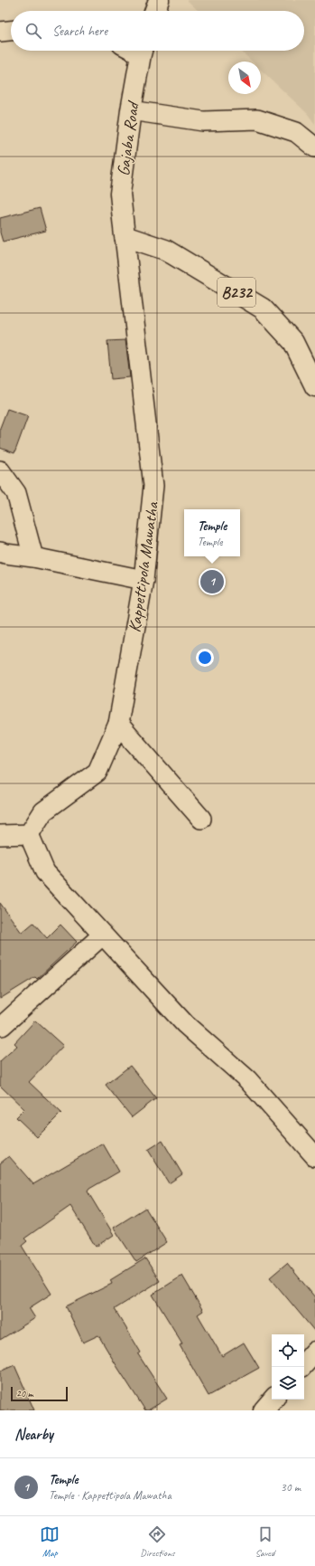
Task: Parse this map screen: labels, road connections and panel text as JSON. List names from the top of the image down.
{
  "streets": {
    "main road": ["Gajaba Road", "B232"],
    "street": ["Kappettipola Mawatha"]
  },
  "crossings": [
    ["Gajaba Road", "B232"],
    ["Gajaba Road", "Kappettipola Mawatha"],
    ["B232", "Kappettipola Mawatha"]
  ],
  "scale_bar": "20 m",
  "north": "bottom right",
  "page": {
    "search": "Search here",
    "popup": ["Temple", "Temple"],
    "pins": "1",
    "scale": "20 m",
    "heading": "Nearby",
    "list": [
      {
        "mark": "1",
        "name": "Temple",
        "note": "Temple · Kappettipola Mawatha",
        "value": "30 m"
      }
    ],
    "nav": ["Map", "Directions", "Saved"]
  }
}
